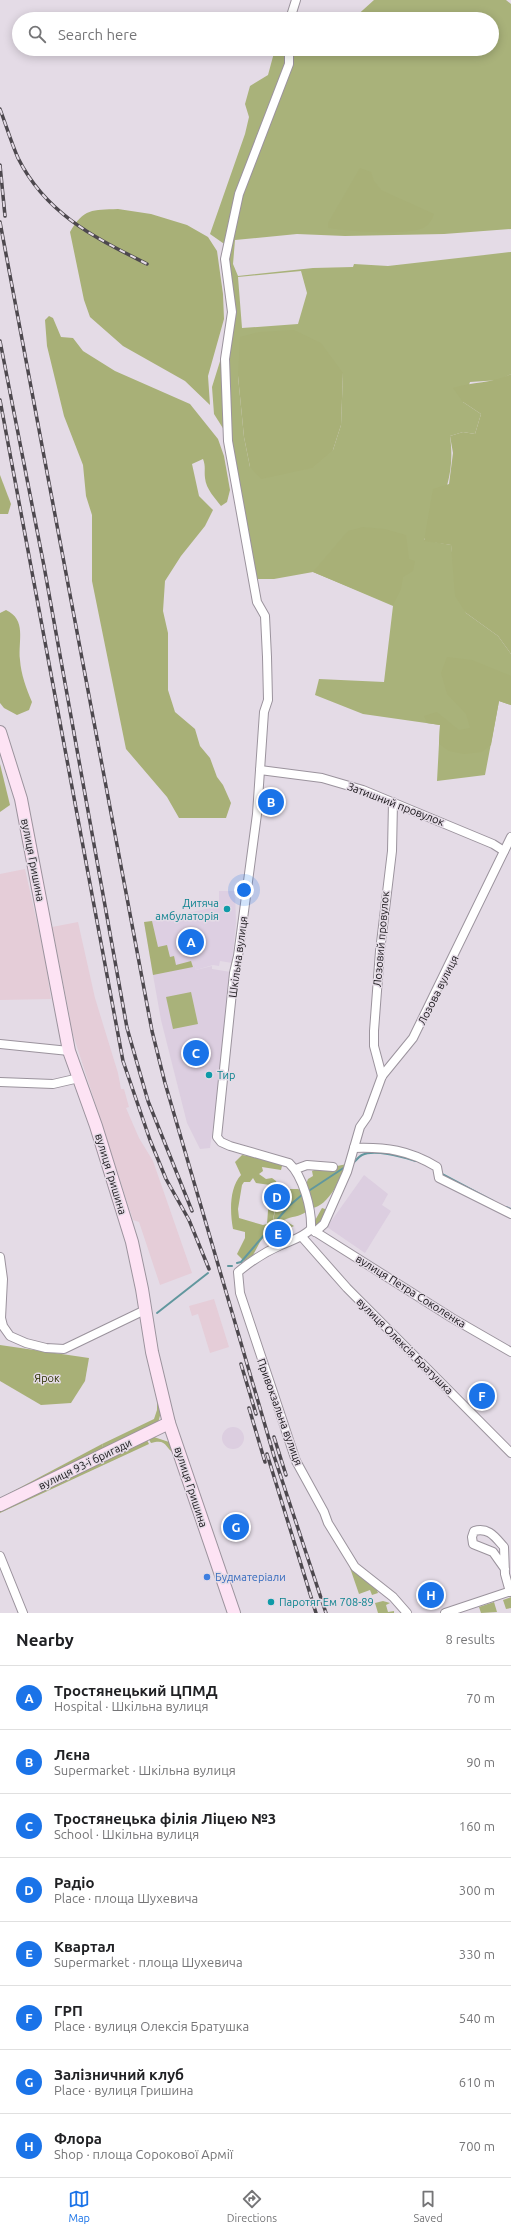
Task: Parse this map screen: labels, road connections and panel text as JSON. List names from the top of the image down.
{
  "streets": {
    "street": [
      "Затишний провулок",
      "вулиця Гришина",
      "Лозовий провулок",
      "Шкільна вулиця",
      "Лозова вулиця",
      "вулиця Петра Соколенка",
      "вулиця Олексія Братушка",
      "Привокзальна вулиця",
      "вулиця 93-ї бригади"
    ]
  },
  "crossings": [
    ["Затишний провулок", "Лозовий провулок"],
    ["Затишний провулок", "Шкільна вулиця"],
    ["Затишний провулок", "Лозова вулиця"],
    ["вулиця Гришина", "вулиця 93-ї бригади"],
    ["Лозовий провулок", "Лозова вулиця"],
    ["Лозова вулиця", "вулиця Петра Соколенка"],
    ["Лозова вулиця", "вулиця Олексія Братушка"],
    ["Лозова вулиця", "Привокзальна вулиця"],
    ["вулиця Олексія Братушка", "Привокзальна вулиця"]
  ],
  "parks": ["Ярок"],
  "places": [
    "Дитяча амбулаторія",
    "Тир",
    "Будматеріали",
    "Паротяг Ем 708-89"
  ],
  "page": {
    "search": "Search here",
    "pins": [
      "B",
      "A",
      "C",
      "D",
      "E",
      "F",
      "G",
      "H"
    ],
    "heading": ["Nearby", "8 results"],
    "list": [
      {
        "mark": "A",
        "name": "Тростянецький ЦПМД",
        "note": "Hospital · Шкільна вулиця",
        "value": "70 m"
      },
      {
        "mark": "B",
        "name": "Лєна",
        "note": "Supermarket · Шкільна вулиця",
        "value": "90 m"
      },
      {
        "mark": "C",
        "name": "Тростянецька філія Ліцею №3",
        "note": "School · Шкільна вулиця",
        "value": "160 m"
      },
      {
        "mark": "D",
        "name": "Радіо",
        "note": "Place · площа Шухевича",
        "value": "300 m"
      },
      {
        "mark": "E",
        "name": "Квартал",
        "note": "Supermarket · площа Шухевича",
        "value": "330 m"
      },
      {
        "mark": "F",
        "name": "ГРП",
        "note": "Place · вулиця Олексія Братушка",
        "value": "540 m"
      },
      {
        "mark": "G",
        "name": "Залізничний клуб",
        "note": "Place · вулиця Гришина",
        "value": "610 m"
      },
      {
        "mark": "H",
        "name": "Флора",
        "note": "Shop · площа Сорокової Армії",
        "value": "700 m"
      }
    ],
    "nav": ["Map", "Directions", "Saved"]
  }
}
